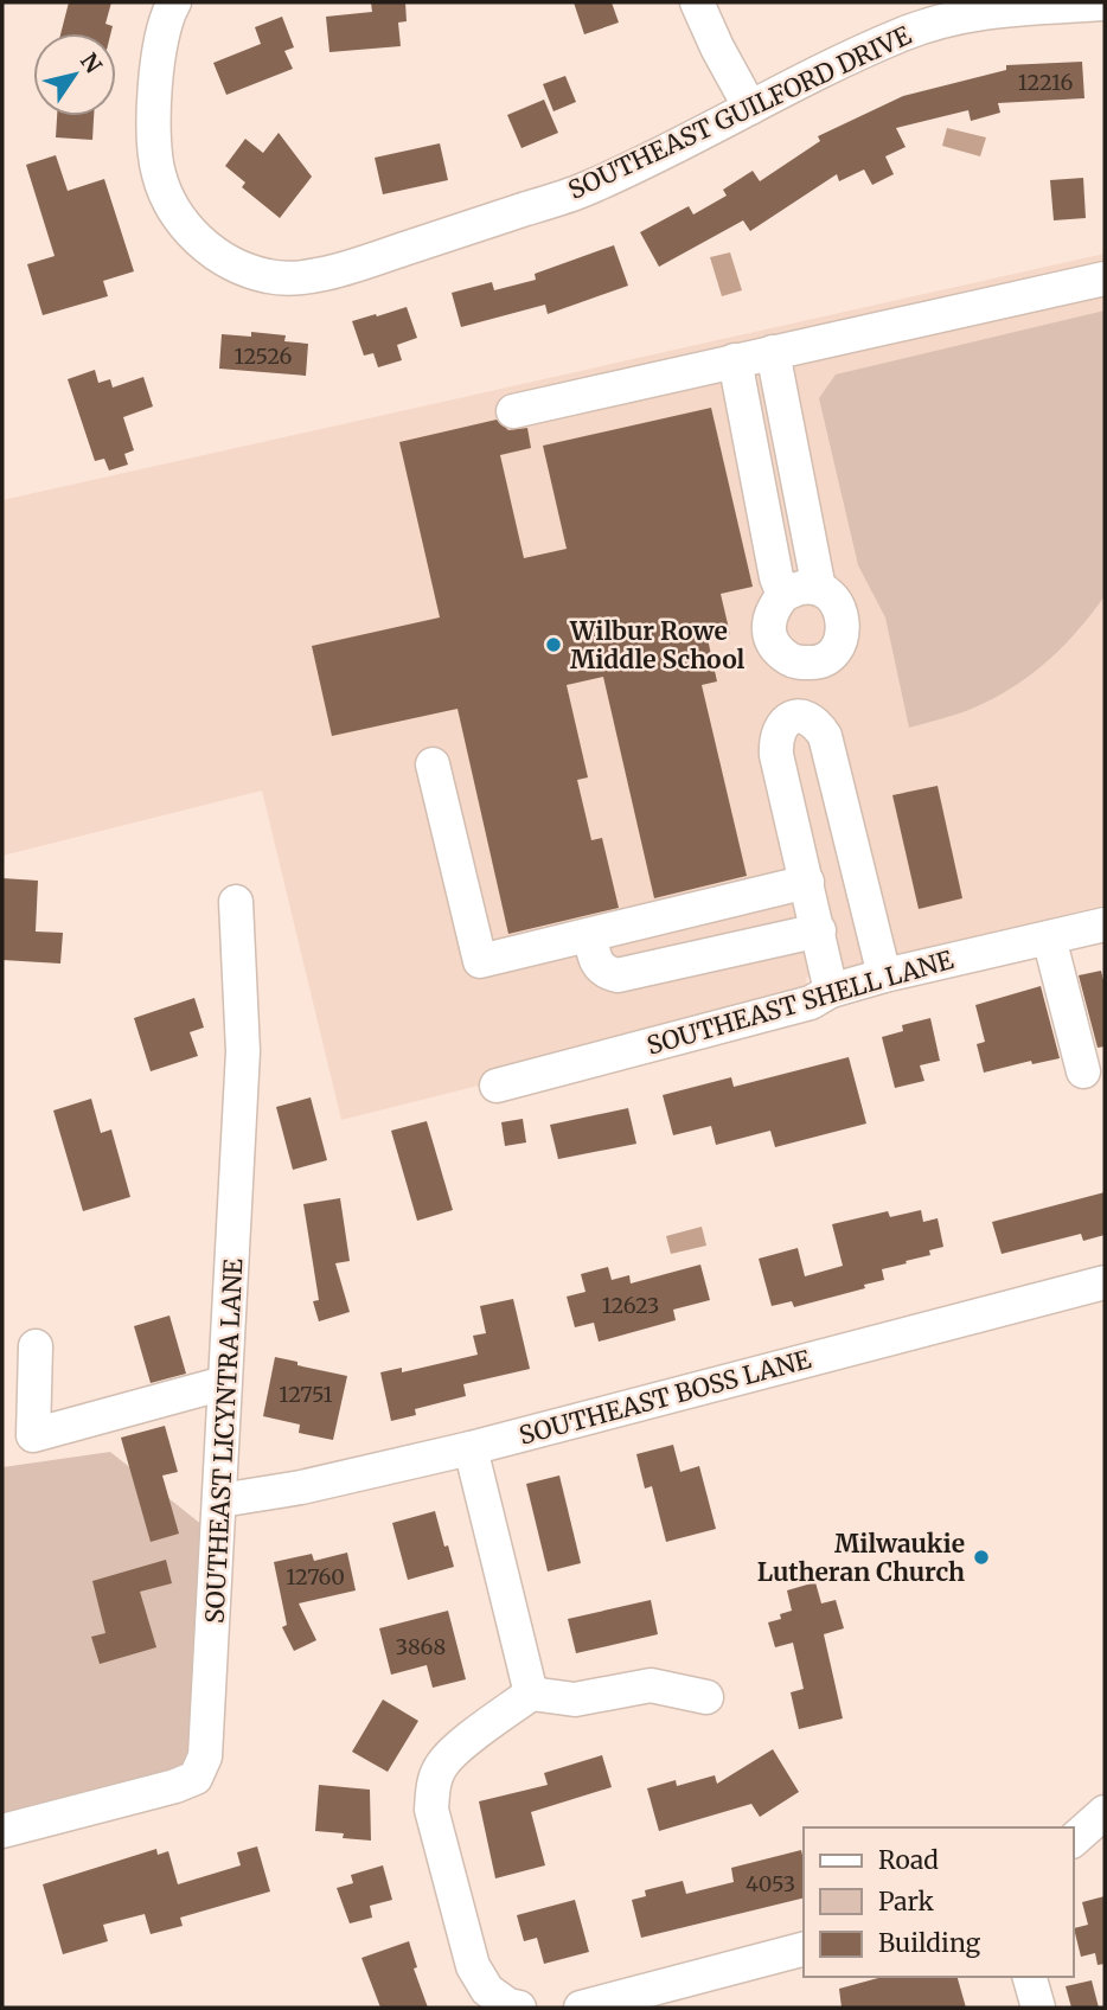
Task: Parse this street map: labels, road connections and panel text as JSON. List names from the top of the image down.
{
  "streets": {
    "street": [
      "SOUTHEAST GUILFORD DRIVE",
      "SOUTHEAST SHELL LANE",
      "SOUTHEAST BOSS LANE",
      "SOUTHEAST LICYNTRA LANE"
    ]
  },
  "crossings": [
    ["SOUTHEAST BOSS LANE", "SOUTHEAST LICYNTRA LANE"]
  ],
  "places": ["Wilbur Rowe Middle School", "Milwaukie Lutheran Church"],
  "house_numbers": [
    "12216",
    "12526",
    "12623",
    "12751",
    "12760",
    "3868",
    "4053"
  ],
  "legend": ["Road", "Park", "Building"],
  "north": "top right"
}
